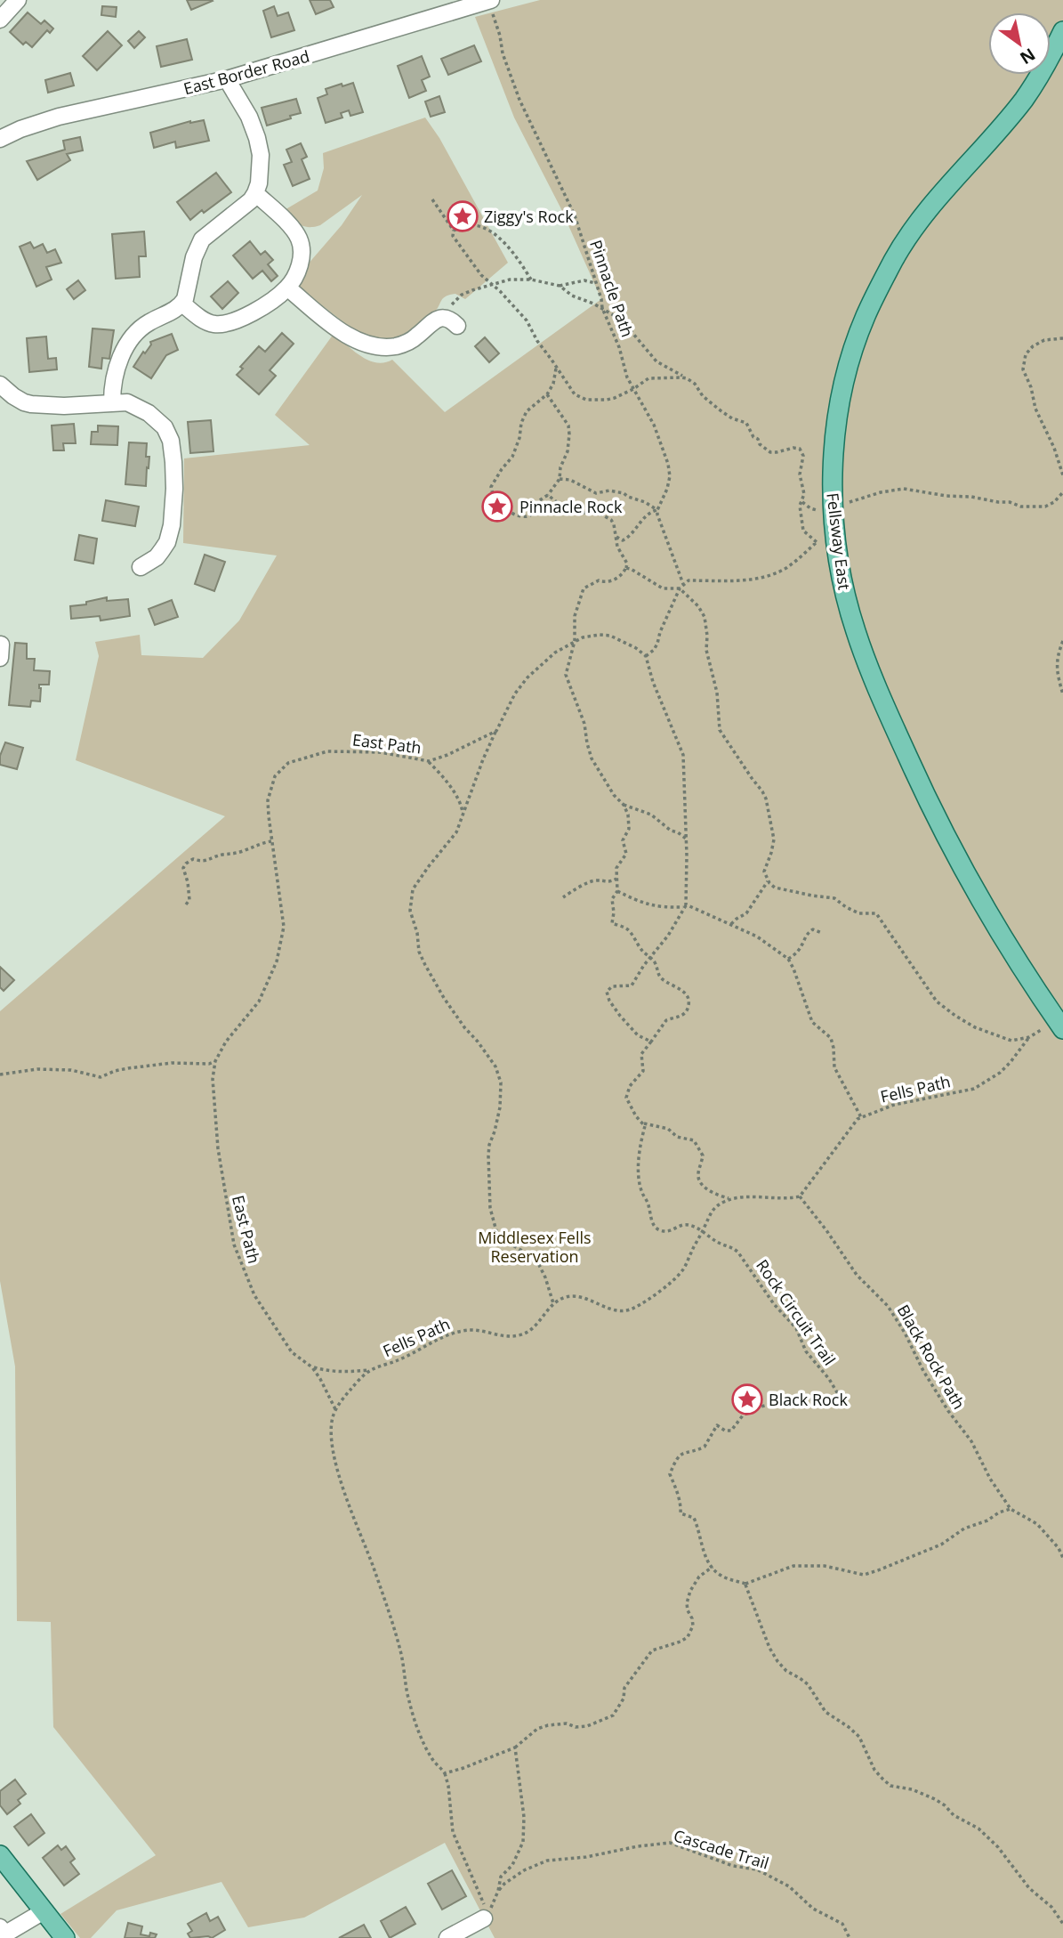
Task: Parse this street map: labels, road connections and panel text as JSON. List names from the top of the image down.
{
  "streets": {
    "main road": ["Fellsway East"],
    "street": ["East Border Road"],
    "path": [
      "Pinnacle Path",
      "East Path",
      "Fells Path",
      "Rock Circuit Trail",
      "Black Rock Path",
      "Cascade Trail"
    ]
  },
  "crossings": [
    ["East Border Road", "Pinnacle Path"],
    ["East Path", "Fells Path"],
    ["Fells Path", "Black Rock Path"]
  ],
  "parks": ["Middlesex Fells Reservation"],
  "places": {
    "place": ["Ziggy's Rock", "Pinnacle Rock", "Black Rock"]
  },
  "north": "bottom right"
}
